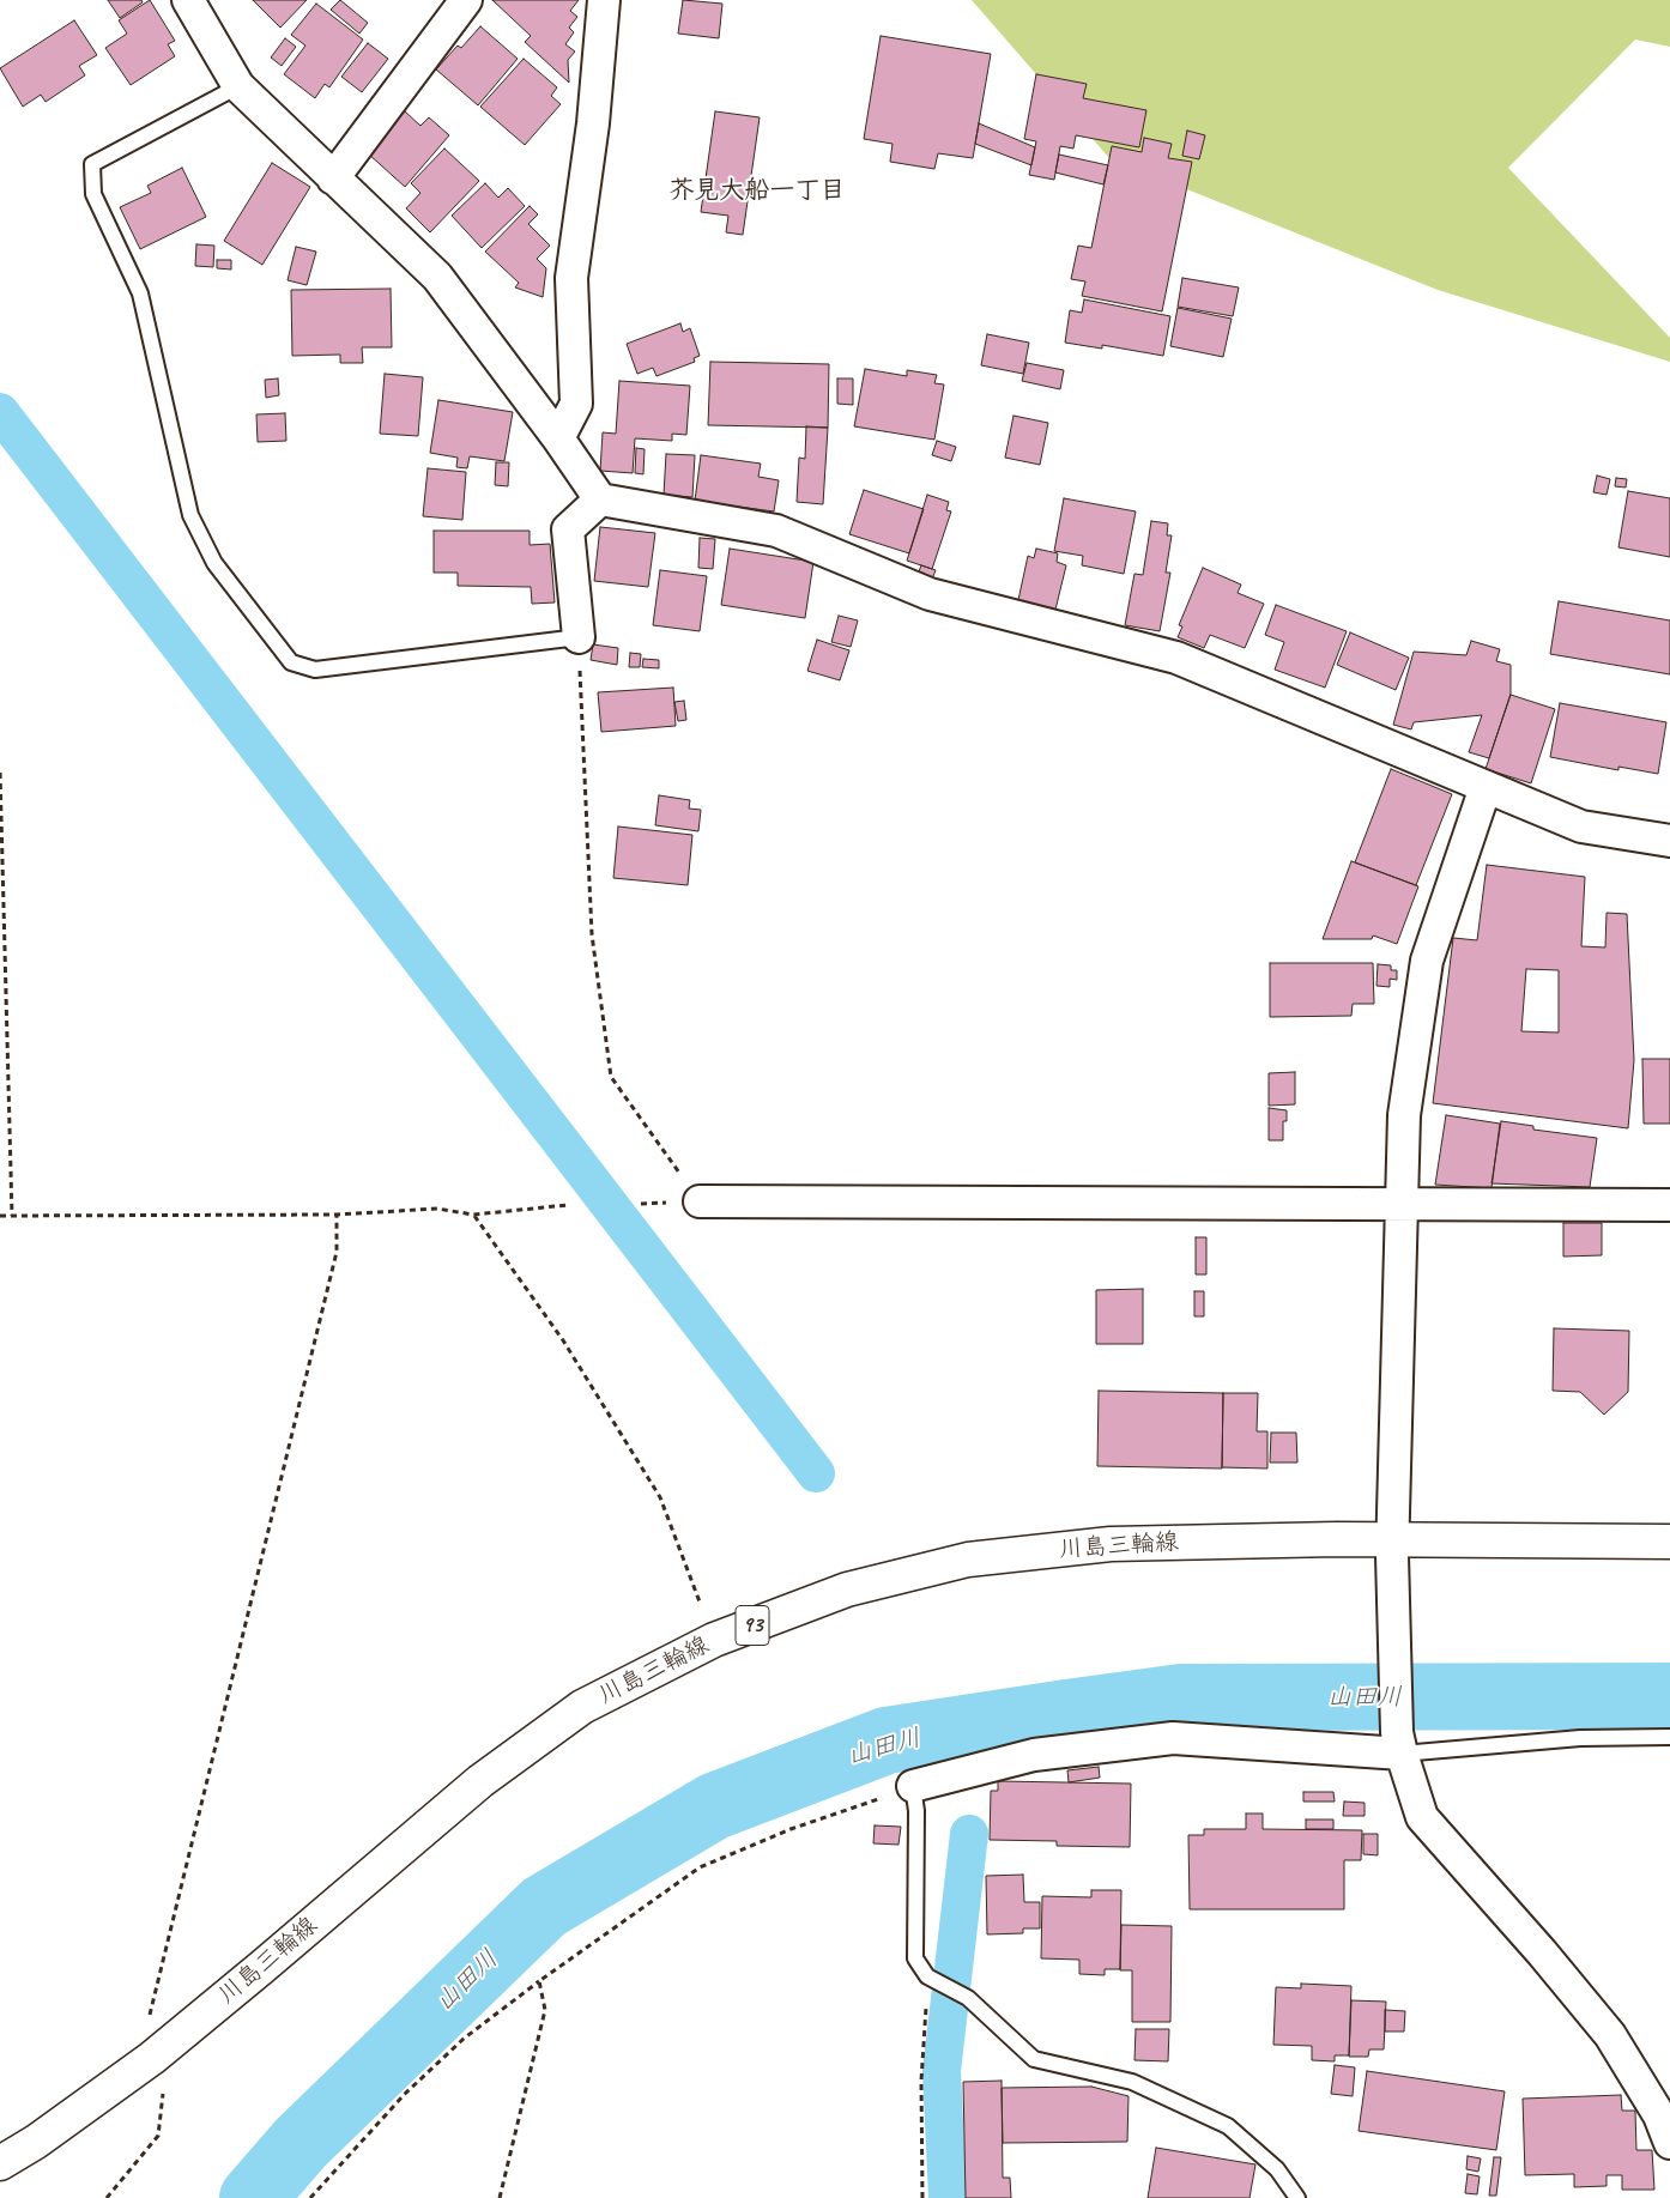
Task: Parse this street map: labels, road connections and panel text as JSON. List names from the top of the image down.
{
  "streets": {
    "main road": ["川島三輪線", "93"]
  },
  "districts": ["芥見大船一丁目"],
  "water": ["山田川"]
}
